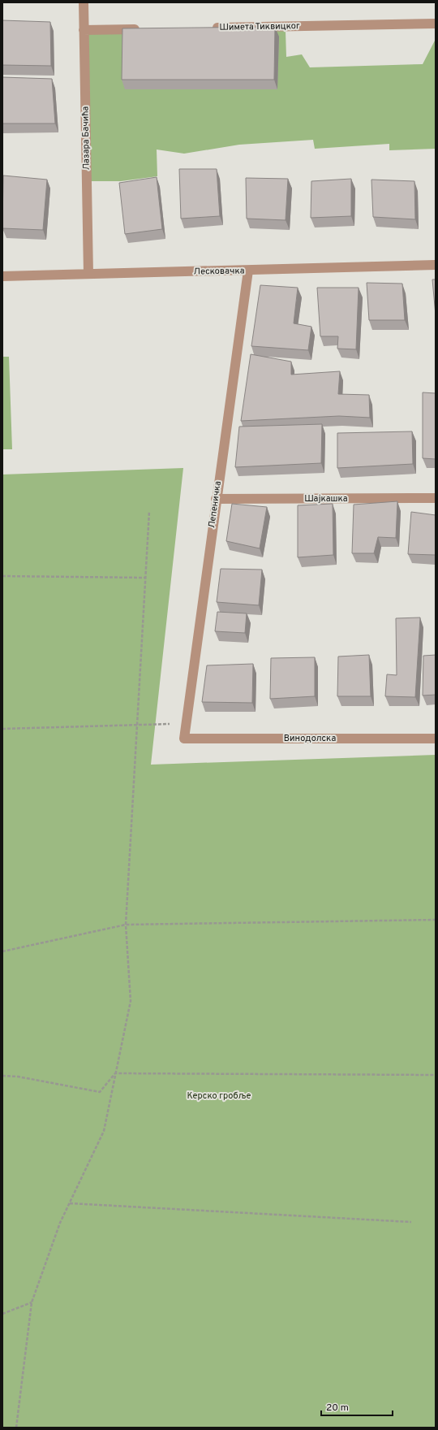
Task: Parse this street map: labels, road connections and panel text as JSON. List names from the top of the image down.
{
  "streets": {
    "street": [
      "Шимета Тиквицког",
      "Лазара Бачића",
      "Лесковачка",
      "Шајкашка",
      "Лепеничка",
      "Винодолска"
    ]
  },
  "crossings": [
    ["Лазара Бачића", "Лесковачка"],
    ["Лесковачка", "Лепеничка"],
    ["Шајкашка", "Лепеничка"],
    ["Лепеничка", "Винодолска"]
  ],
  "parks": ["Керско гробље"],
  "scale_bar": "20 m"
}
